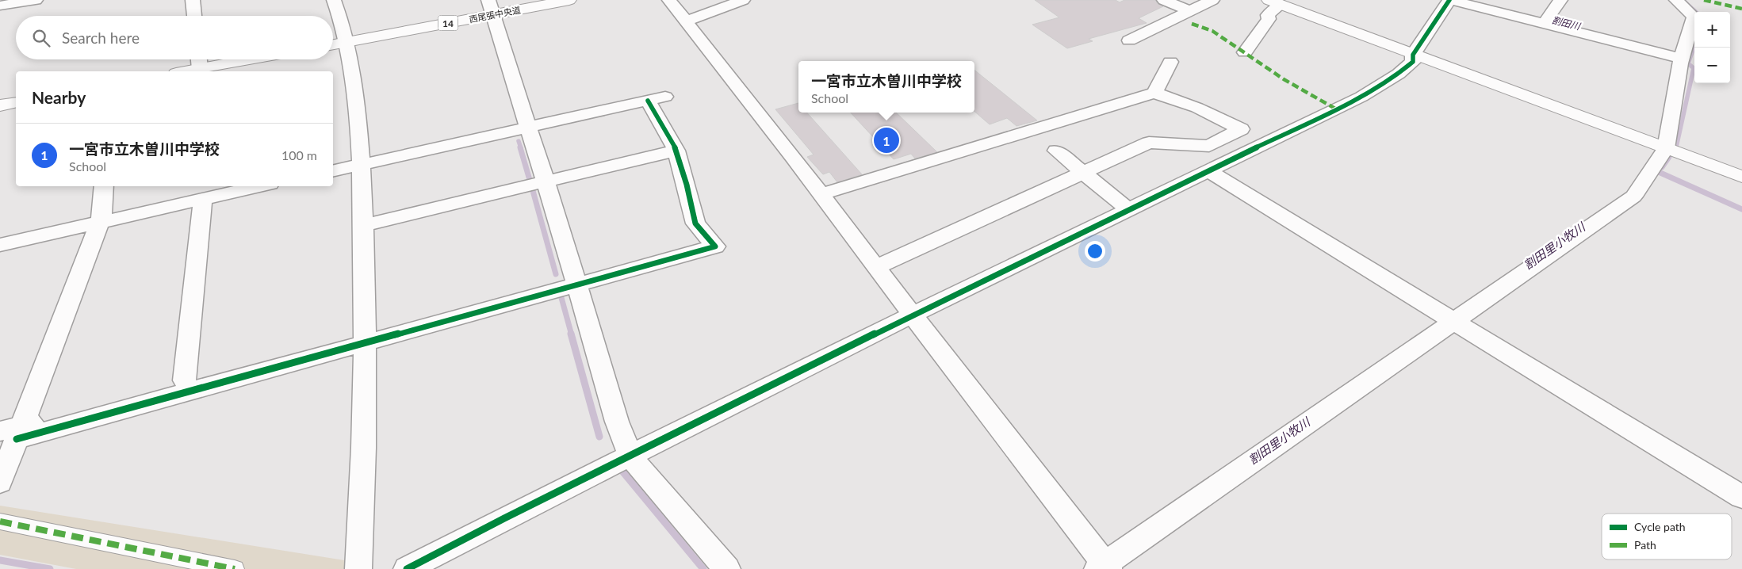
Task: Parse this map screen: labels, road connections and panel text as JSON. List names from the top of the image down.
{
  "streets": {
    "street": ["西尾張中央道", "14"]
  },
  "water": ["割田川", "割田里小牧川"],
  "legend": ["Cycle path", "Path"],
  "page": {
    "map_buttons": ["+", "−"],
    "search": "Search here",
    "popup": ["一宮市立木曽川中学校", "School"],
    "heading": "Nearby",
    "list": [
      {
        "mark": "1",
        "name": "一宮市立木曽川中学校",
        "note": "School",
        "value": "100 m"
      }
    ],
    "pins": "1"
  }
}
